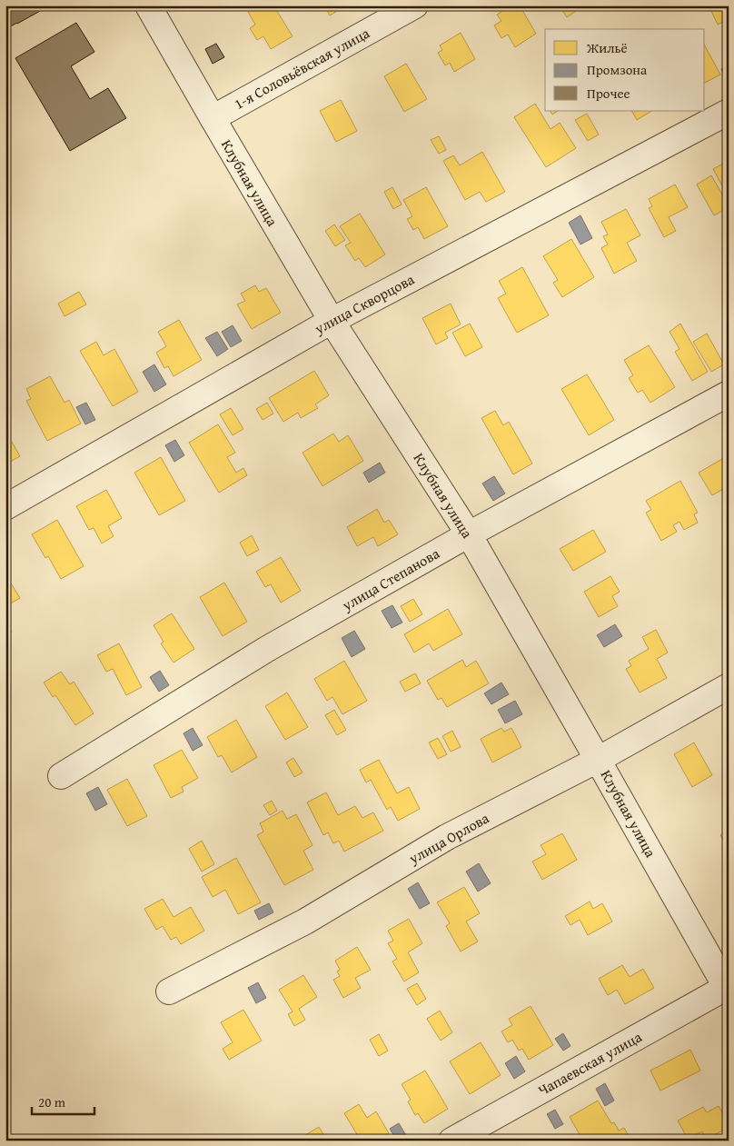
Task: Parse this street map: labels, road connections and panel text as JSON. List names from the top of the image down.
{
  "streets": {
    "street": [
      "1-я Соловьёвская улица",
      "Клубная улица",
      "улица Скворцова",
      "улица Степанова",
      "улица Орлова",
      "Чапаевская улица"
    ]
  },
  "crossings": [
    ["1-я Соловьёвская улица", "Клубная улица"],
    ["Клубная улица", "улица Скворцова"],
    ["Клубная улица", "улица Степанова"],
    ["Клубная улица", "улица Орлова"],
    ["Клубная улица", "Чапаевская улица"]
  ],
  "legend": ["Жильё", "Промзона", "Прочее"],
  "scale_bar": "20 m"
}
